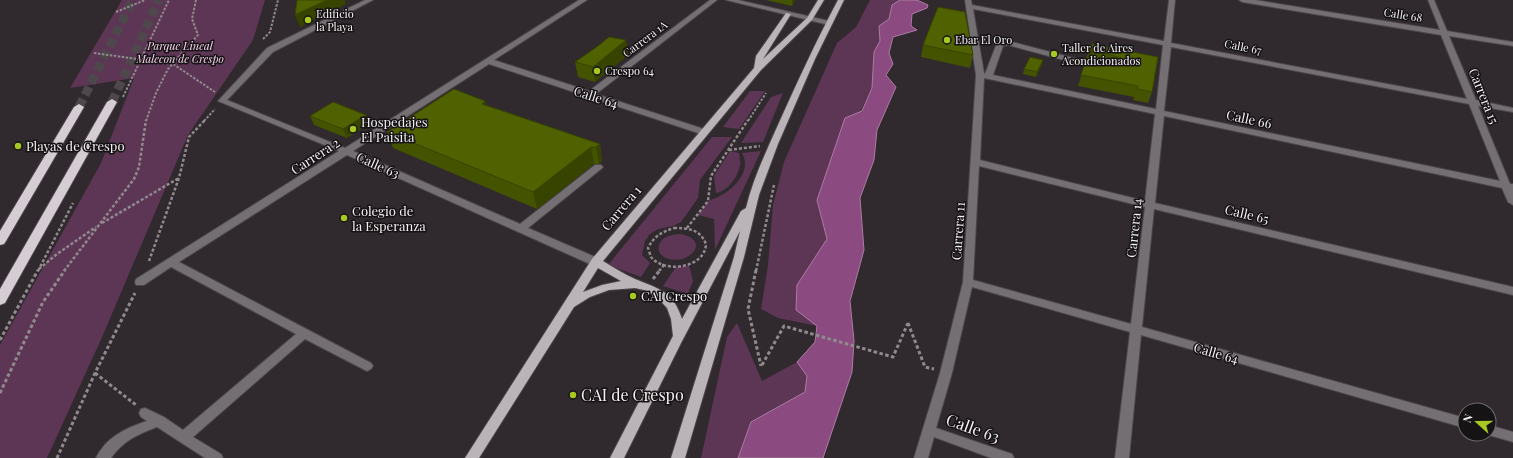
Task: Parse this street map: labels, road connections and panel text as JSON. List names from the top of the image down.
{
  "streets": {
    "main road": ["Carrera 1"],
    "street": [
      "Calle 68",
      "Carrera 1A",
      "Calle 67",
      "Carrera 15",
      "Calle 64",
      "Calle 66",
      "Carrera 2",
      "Calle 63",
      "Calle 65",
      "Carrera 14",
      "Carrera 11"
    ]
  },
  "crossings": [
    ["Calle 68", "Carrera 15"],
    ["Carrera 1A", "Calle 64"],
    ["Calle 67", "Carrera 15"],
    ["Calle 67", "Carrera 14"],
    ["Calle 67", "Carrera 11"],
    ["Carrera 15", "Calle 66"],
    ["Calle 64", "Carrera 2"],
    ["Calle 64", "Carrera 1"],
    ["Calle 64", "Carrera 14"],
    ["Calle 64", "Carrera 11"],
    ["Calle 66", "Carrera 14"],
    ["Calle 66", "Carrera 11"],
    ["Carrera 2", "Calle 63"],
    ["Calle 63", "Carrera 1"],
    ["Calle 63", "Carrera 11"],
    ["Calle 65", "Carrera 14"],
    ["Calle 65", "Carrera 11"]
  ],
  "parks": ["Parque Lineal Malecon de Crespo"],
  "places": [
    "Edificio la Playa",
    "Ebar El Oro",
    "Taller de Aires Acondicionados",
    "Crespo 64",
    "Hospedajes El Paisita",
    "Playas de Crespo",
    "Colegio de la Esperanza",
    "CAI Crespo",
    "CAI de Crespo"
  ],
  "north": "left"
}
